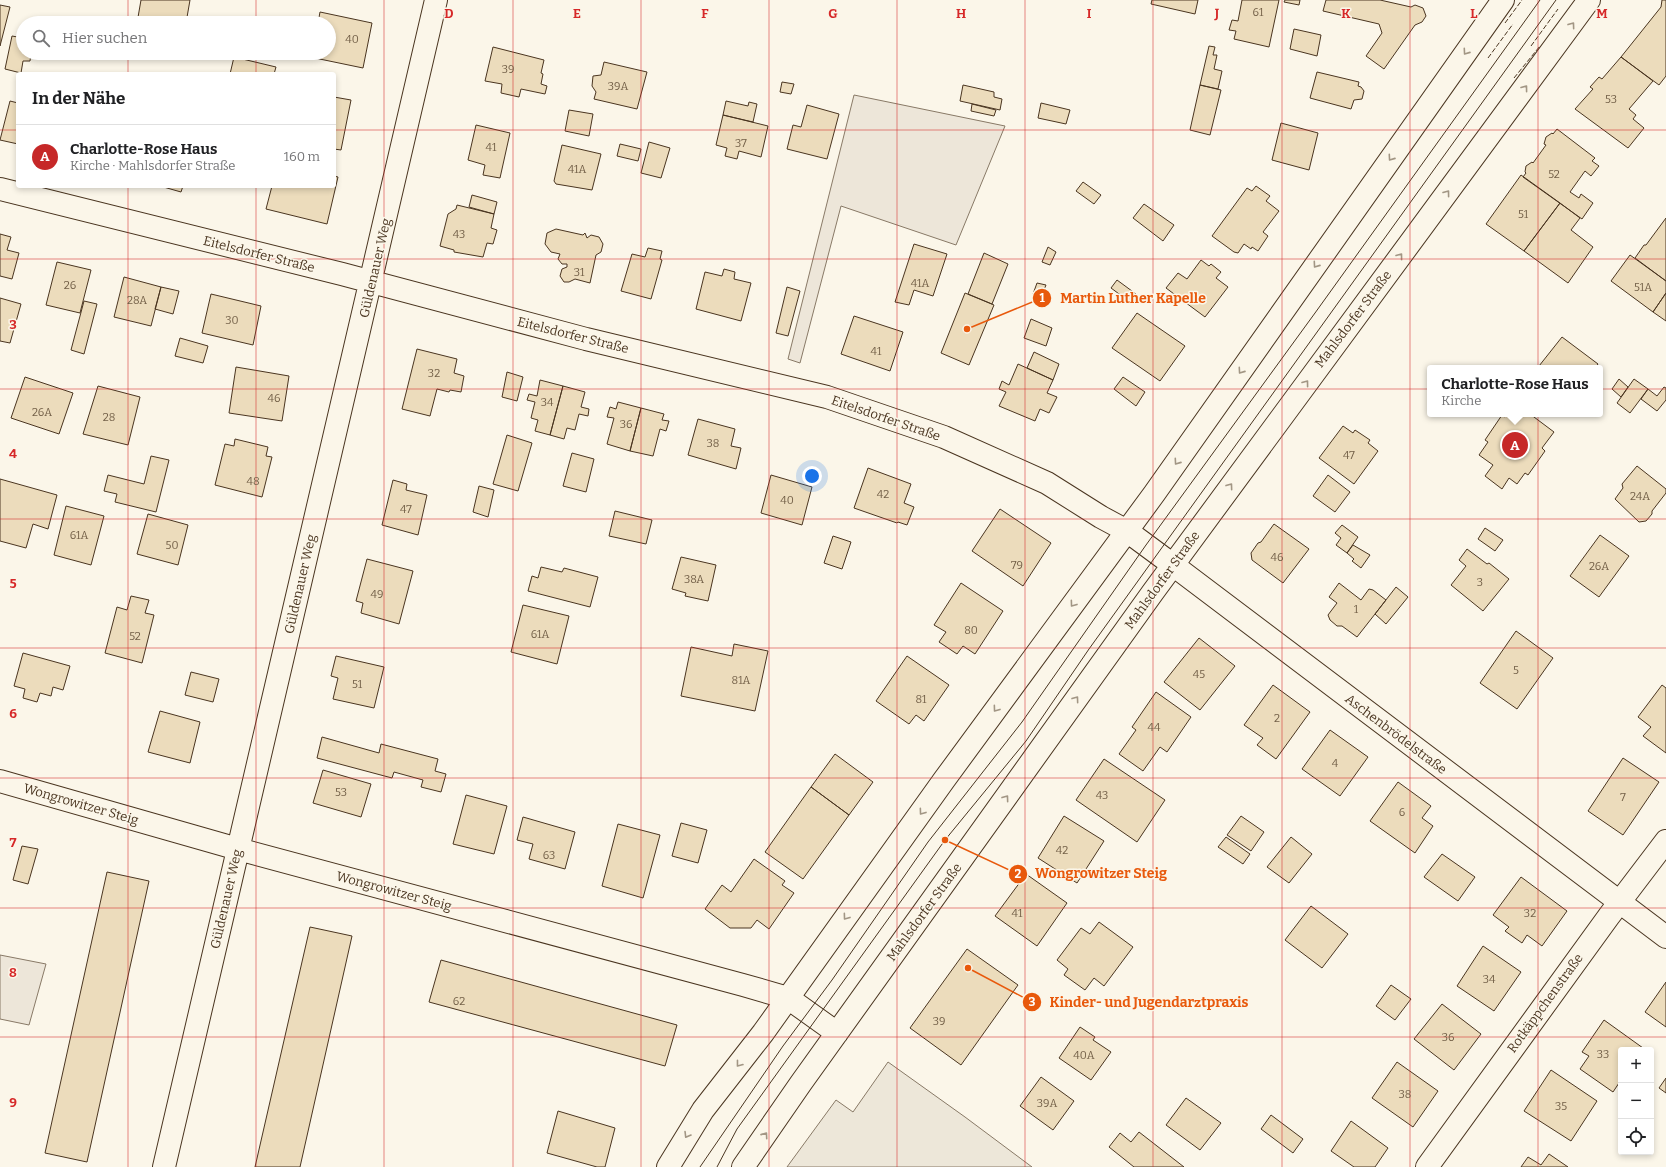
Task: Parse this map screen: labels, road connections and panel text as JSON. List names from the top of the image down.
{
  "streets": {
    "street": [
      "Eitelsdorfer Straße",
      "Güldenauer Weg",
      "Mahlsdorfer Straße",
      "Aschenbrödelstraße",
      "Wongrowitzer Steig",
      "Rotkäppchenstraße"
    ]
  },
  "crossings": [
    ["Eitelsdorfer Straße", "Güldenauer Weg"],
    ["Eitelsdorfer Straße", "Mahlsdorfer Straße"],
    ["Eitelsdorfer Straße", "Aschenbrödelstraße"],
    ["Güldenauer Weg", "Wongrowitzer Steig"],
    ["Mahlsdorfer Straße", "Aschenbrödelstraße"],
    ["Mahlsdorfer Straße", "Wongrowitzer Steig"],
    ["Aschenbrödelstraße", "Rotkäppchenstraße"]
  ],
  "places": ["Martin Luther Kapelle", "Wongrowitzer Steig", "Kinder- und Jugendarztpraxis"],
  "house_numbers": [
    "61",
    "40",
    "39",
    "39A",
    "53",
    "37",
    "41",
    "41A",
    "52",
    "51",
    "43",
    "31",
    "41A",
    "26",
    "51A",
    "28A",
    "30",
    "41",
    "32",
    "46",
    "34",
    "26A",
    "28",
    "36",
    "38",
    "47",
    "48",
    "42",
    "24A",
    "40",
    "47",
    "61A",
    "50",
    "46",
    "79",
    "26A",
    "38A",
    "3",
    "49",
    "1",
    "80",
    "61A",
    "52",
    "5",
    "45",
    "81A",
    "51",
    "81",
    "2",
    "44",
    "4",
    "53",
    "43",
    "7",
    "6",
    "42",
    "63",
    "41",
    "32",
    "34",
    "62",
    "39",
    "36",
    "33",
    "40A",
    "38",
    "39A",
    "35"
  ],
  "page": {
    "search": "Hier suchen",
    "heading": "In der Nähe",
    "list": [
      {
        "mark": "A",
        "name": "Charlotte-Rose Haus",
        "note": "Kirche · Mahlsdorfer Straße",
        "value": "160 m"
      }
    ],
    "popup": ["Charlotte-Rose Haus", "Kirche"],
    "pins": "A",
    "map_buttons": ["+", "−"]
  },
  "grid": {
    "columns": [
      "D",
      "E",
      "F",
      "G",
      "H",
      "I",
      "J",
      "K",
      "L",
      "M"
    ],
    "rows": [
      "3",
      "4",
      "5",
      "6",
      "7",
      "8",
      "9"
    ]
  }
}
